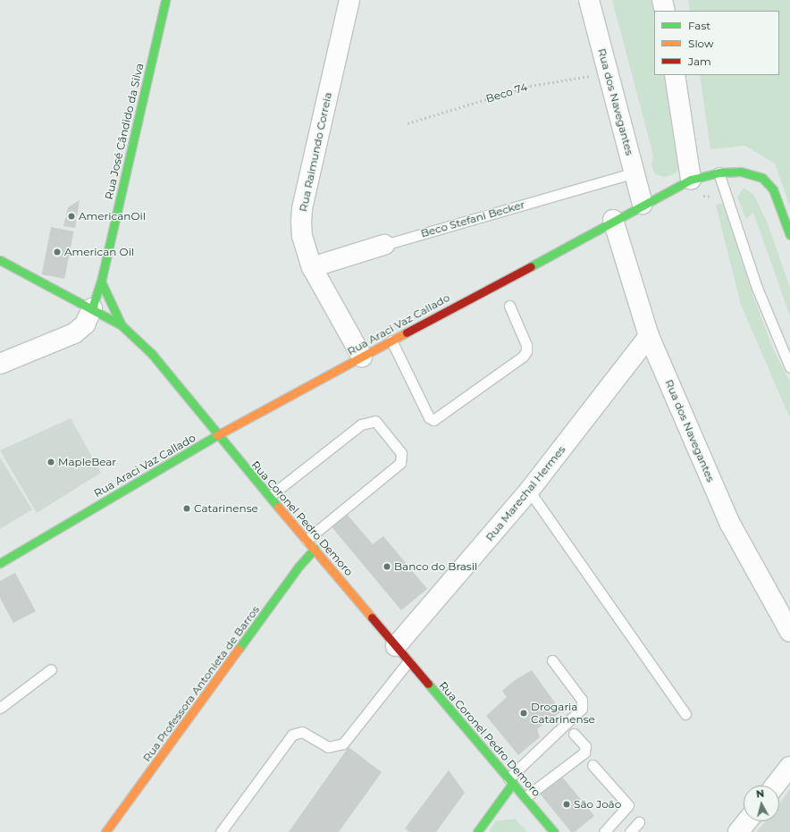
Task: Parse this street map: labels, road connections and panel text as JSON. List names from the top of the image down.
{
  "streets": {
    "main road": [
      "Rua José Cândido da Silva",
      "Rua Araci Vaz Callado",
      "Rua Coronel Pedro Demoro",
      "Rua Professora Antonieta de Barros"
    ],
    "street": [
      "Rua dos Navegantes",
      "Rua Raimundo Correia",
      "Beco Stefani Becker",
      "Rua Marechal Hermes"
    ],
    "path": ["Beco 74"]
  },
  "crossings": [
    ["Beco 74", "Rua dos Navegantes"],
    ["Rua dos Navegantes", "Beco Stefani Becker"],
    ["Rua dos Navegantes", "Rua Araci Vaz Callado"],
    ["Rua dos Navegantes", "Rua Marechal Hermes"],
    ["Rua José Cândido da Silva", "Rua Coronel Pedro Demoro"],
    ["Rua Raimundo Correia", "Beco Stefani Becker"],
    ["Rua Raimundo Correia", "Rua Araci Vaz Callado"],
    ["Rua Araci Vaz Callado", "Rua Coronel Pedro Demoro"],
    ["Rua Marechal Hermes", "Rua Coronel Pedro Demoro"],
    ["Rua Coronel Pedro Demoro", "Rua Professora Antonieta de Barros"]
  ],
  "places": [
    "AmericanOil",
    "American Oil",
    "MapleBear",
    "Catarinense",
    "Banco do Brasil",
    "Drogaria Catarinense",
    "São João"
  ],
  "legend": ["Fast", "Slow", "Jam"],
  "north": "top"
}
